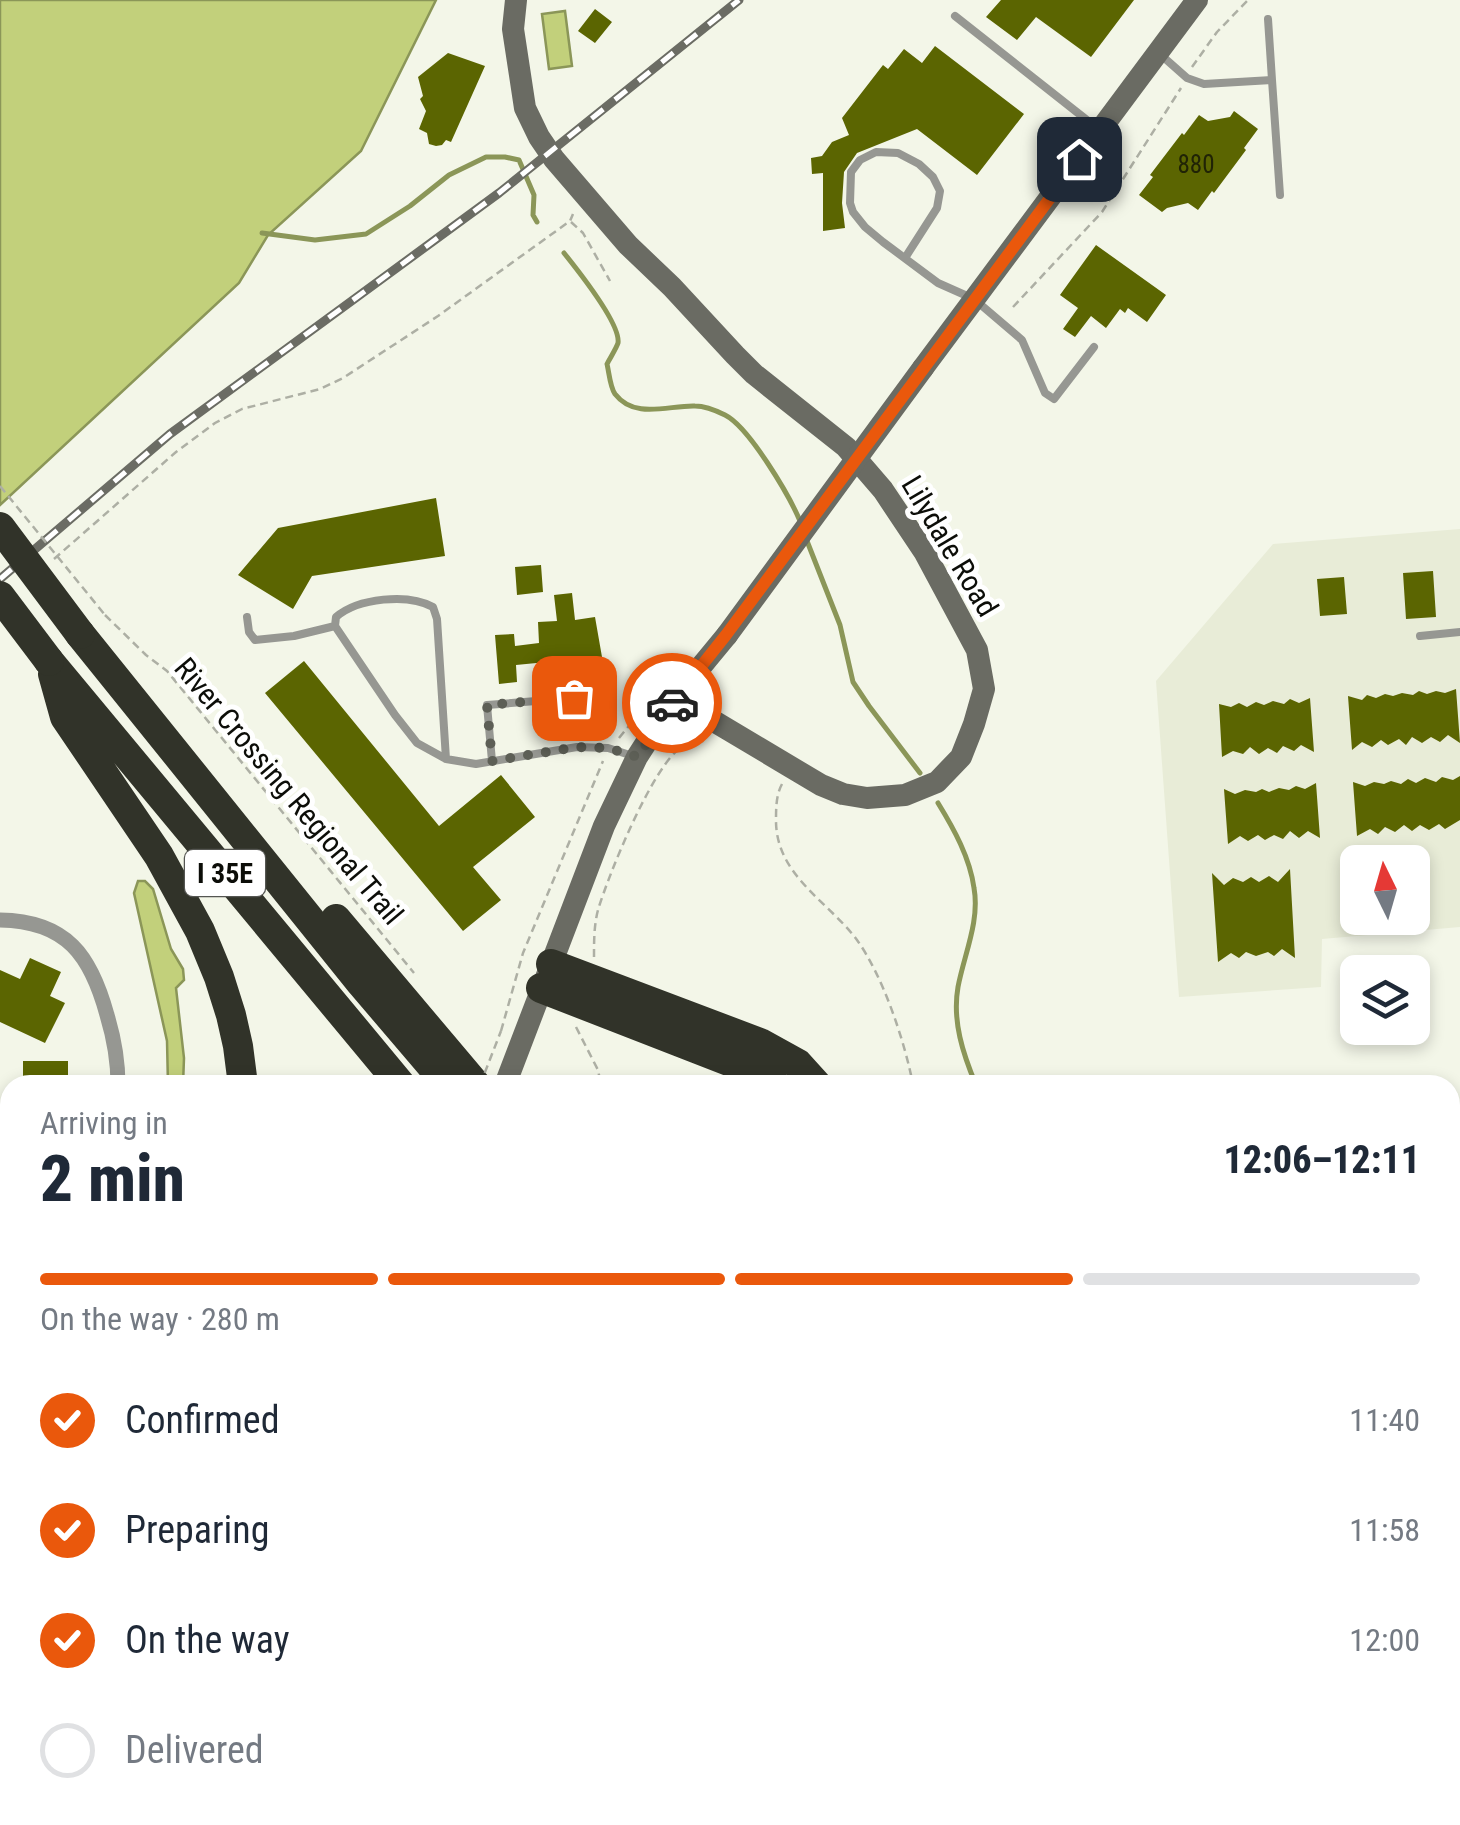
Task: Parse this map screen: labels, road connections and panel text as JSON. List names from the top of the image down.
{
  "streets": {
    "highway": ["I 35E"],
    "street": ["Lilydale Road"],
    "path": ["River Crossing Regional Trail"]
  },
  "house_numbers": ["880"],
  "north": "top",
  "page": {
    "heading": ["2 min", "Arriving in", "12:06–12:11"],
    "bar": "On the way · 280 m",
    "list": [
      ["Confirmed", "11:40"],
      ["Preparing", "11:58"],
      ["On the way", "12:00"],
      "Delivered"
    ]
  }
}
